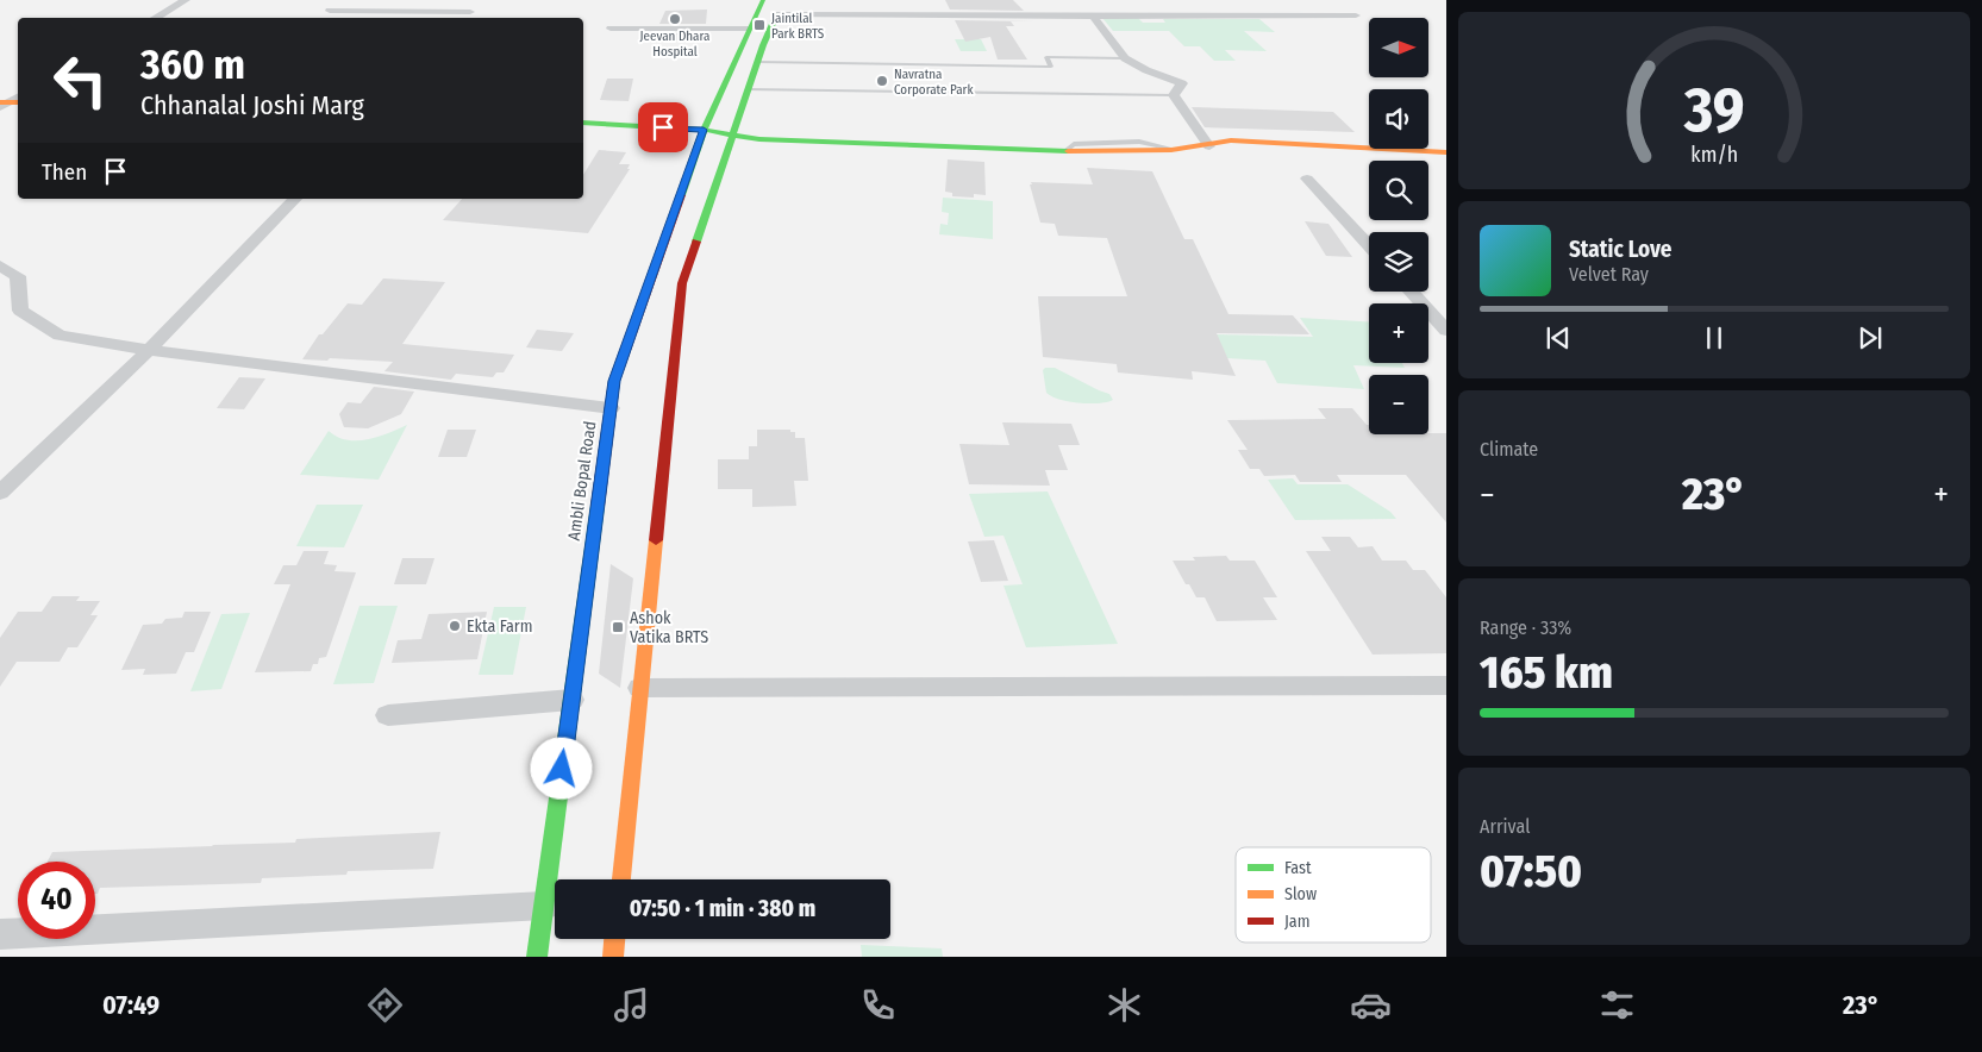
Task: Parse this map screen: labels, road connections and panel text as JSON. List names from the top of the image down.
{
  "streets": {
    "street": ["Ambli Bopal Road"]
  },
  "places": {
    "other": ["Jeevan Dhara Hospital", "Navratna Corporate Park", "Ekta Farm"],
    "transit": ["Jaintilal Park BRTS", "Ashok Vatika BRTS"]
  },
  "legend": ["Fast", "Slow", "Jam"],
  "north": "right",
  "page": {
    "map_buttons": ["+", "−"],
    "turn": ["360 m", "Chhanalal Joshi Marg"],
    "then": "Then",
    "song": ["Static Love", "Velvet Ray"],
    "tile": [
      "Climate",
      ["Range · 33%", "165 km"],
      ["Arrival", "07:50"]
    ],
    "heat": ["−", "23°", "+"],
    "limit": "40",
    "trip": "07:50 · 1 min · 380 m",
    "tabs": ["07:49", "23°"],
    "gauge": ["39", "km/h"]
  }
}
